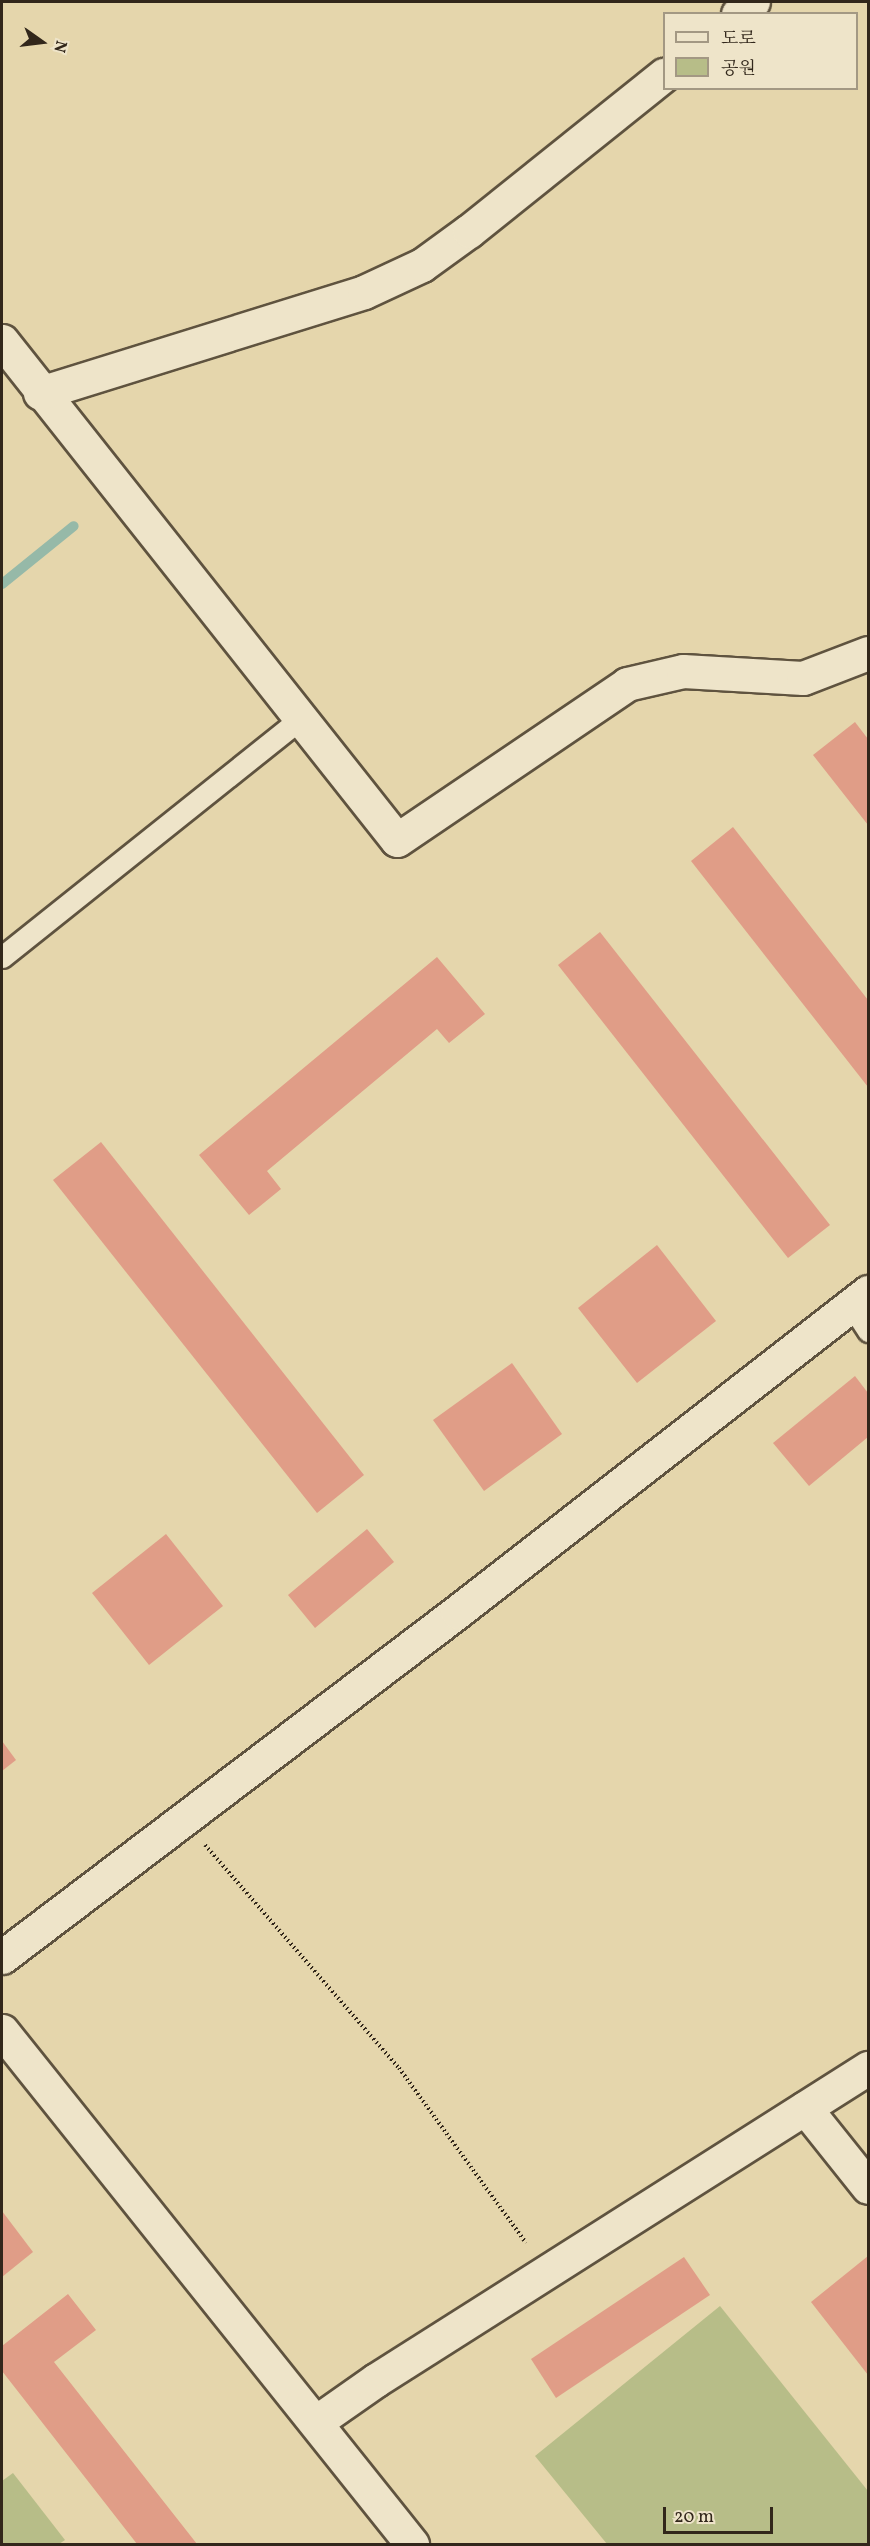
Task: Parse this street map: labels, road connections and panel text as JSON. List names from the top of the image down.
{
  "legend": ["도로", "공원"],
  "scale_bar": "20 m",
  "north": "right"
}
